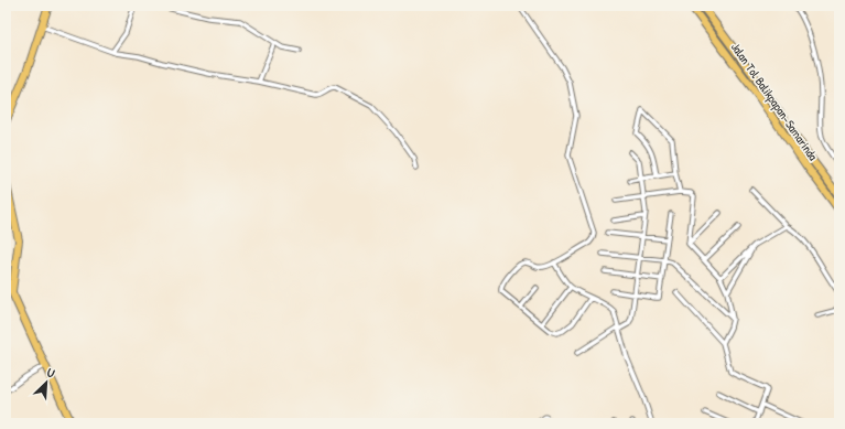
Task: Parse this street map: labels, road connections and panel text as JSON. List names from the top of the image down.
{
  "streets": {
    "highway": ["Jalan Tol Balikpapan–Samarinda"]
  },
  "north": "top right"
}
